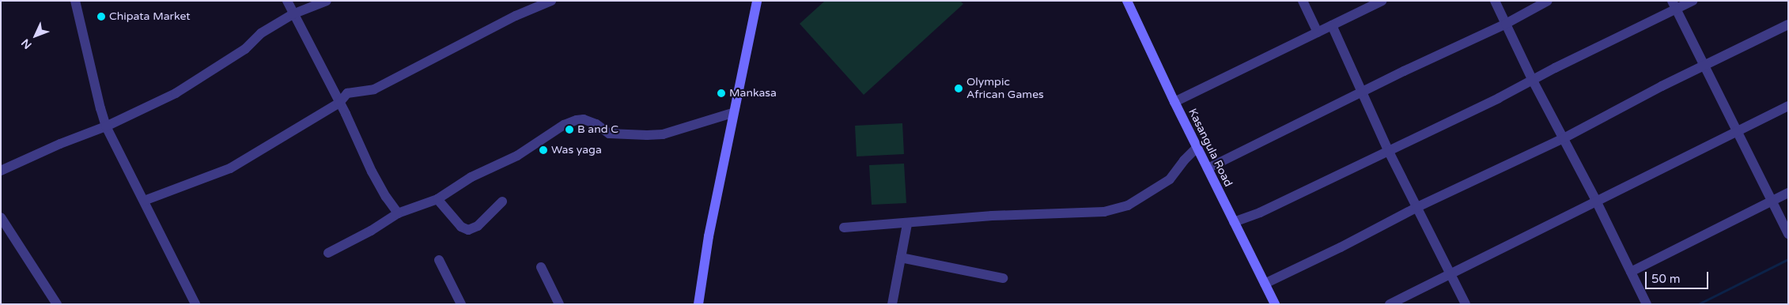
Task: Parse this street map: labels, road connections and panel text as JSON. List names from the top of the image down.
{
  "streets": {
    "main road": ["Kasangula Road"]
  },
  "places": [
    "Chipata Market",
    "Olympic African Games",
    "Mankasa",
    "B and C",
    "Was yaga"
  ],
  "scale_bar": "50 m",
  "north": "bottom left"
}
